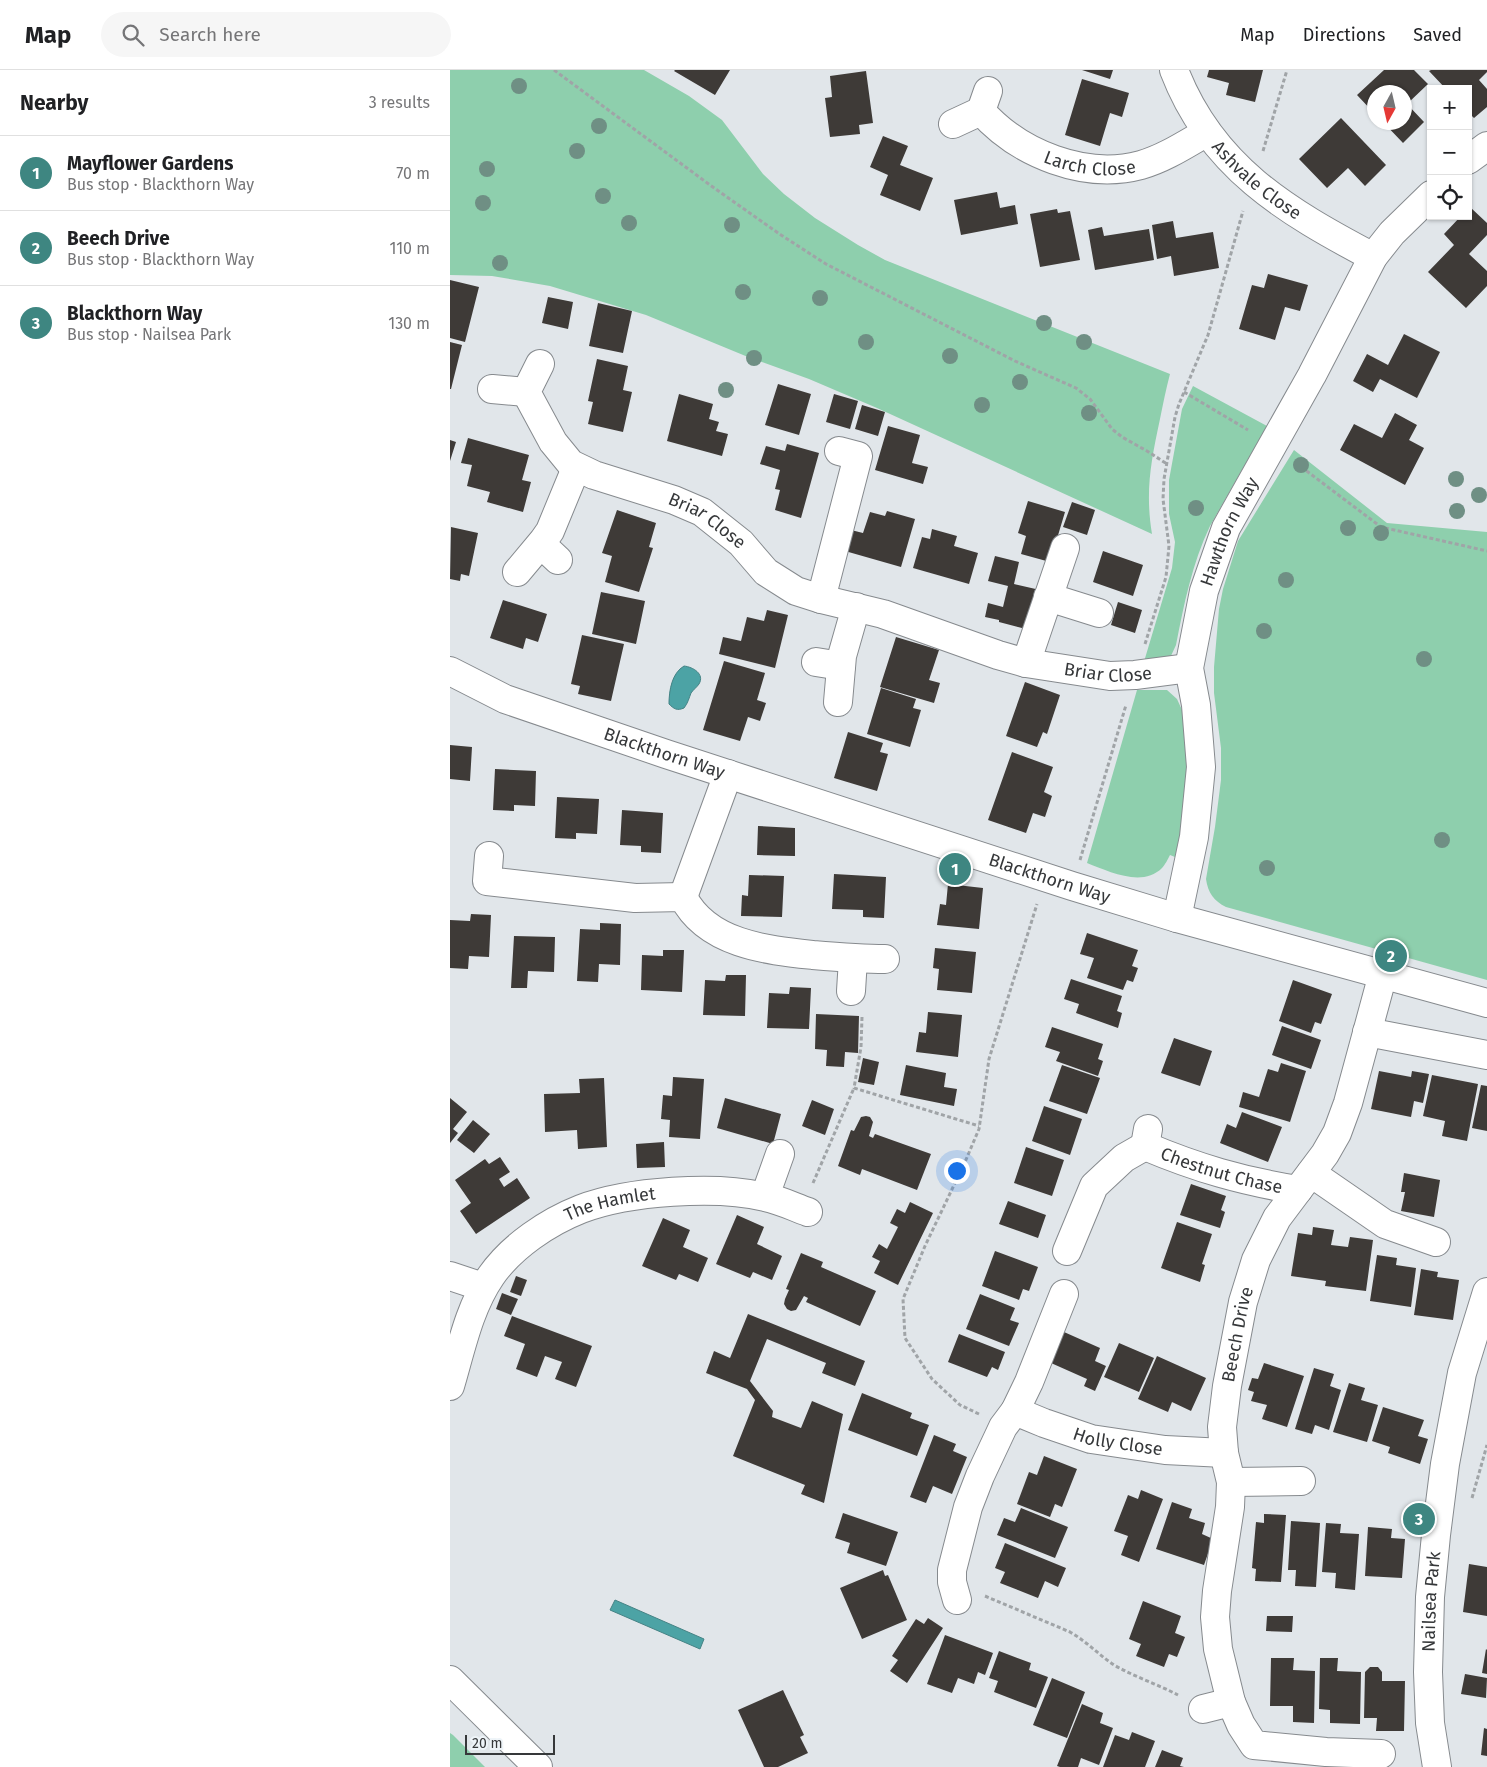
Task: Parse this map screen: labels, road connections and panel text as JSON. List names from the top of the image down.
{
  "streets": {
    "street": [
      "Larch Close",
      "Ashvale Close",
      "Briar Close",
      "Hawthorn Way",
      "Blackthorn Way",
      "Chestnut Chase",
      "The Hamlet",
      "Beech Drive",
      "Holly Close",
      "Nailsea Park"
    ]
  },
  "crossings": [
    ["Larch Close", "Ashvale Close"],
    ["Ashvale Close", "Hawthorn Way"],
    ["Briar Close", "Hawthorn Way"],
    ["Hawthorn Way", "Blackthorn Way"],
    ["Blackthorn Way", "Beech Drive"],
    ["Chestnut Chase", "Beech Drive"],
    ["Beech Drive", "Holly Close"]
  ],
  "scale_bar": "20 m",
  "north": "bottom",
  "page": {
    "header": "Map",
    "search": "Search here",
    "nav": ["Map", "Directions", "Saved"],
    "heading": ["Nearby", "3 results"],
    "map_buttons": ["+", "−"],
    "list": [
      {
        "mark": "1",
        "name": "Mayflower Gardens",
        "note": "Bus stop · Blackthorn Way",
        "value": "70 m"
      },
      {
        "mark": "2",
        "name": "Beech Drive",
        "note": "Bus stop · Blackthorn Way",
        "value": "110 m"
      },
      {
        "mark": "3",
        "name": "Blackthorn Way",
        "note": "Bus stop · Nailsea Park",
        "value": "130 m"
      }
    ],
    "pins": ["1", "2", "3"],
    "scale": "20 m"
  }
}
